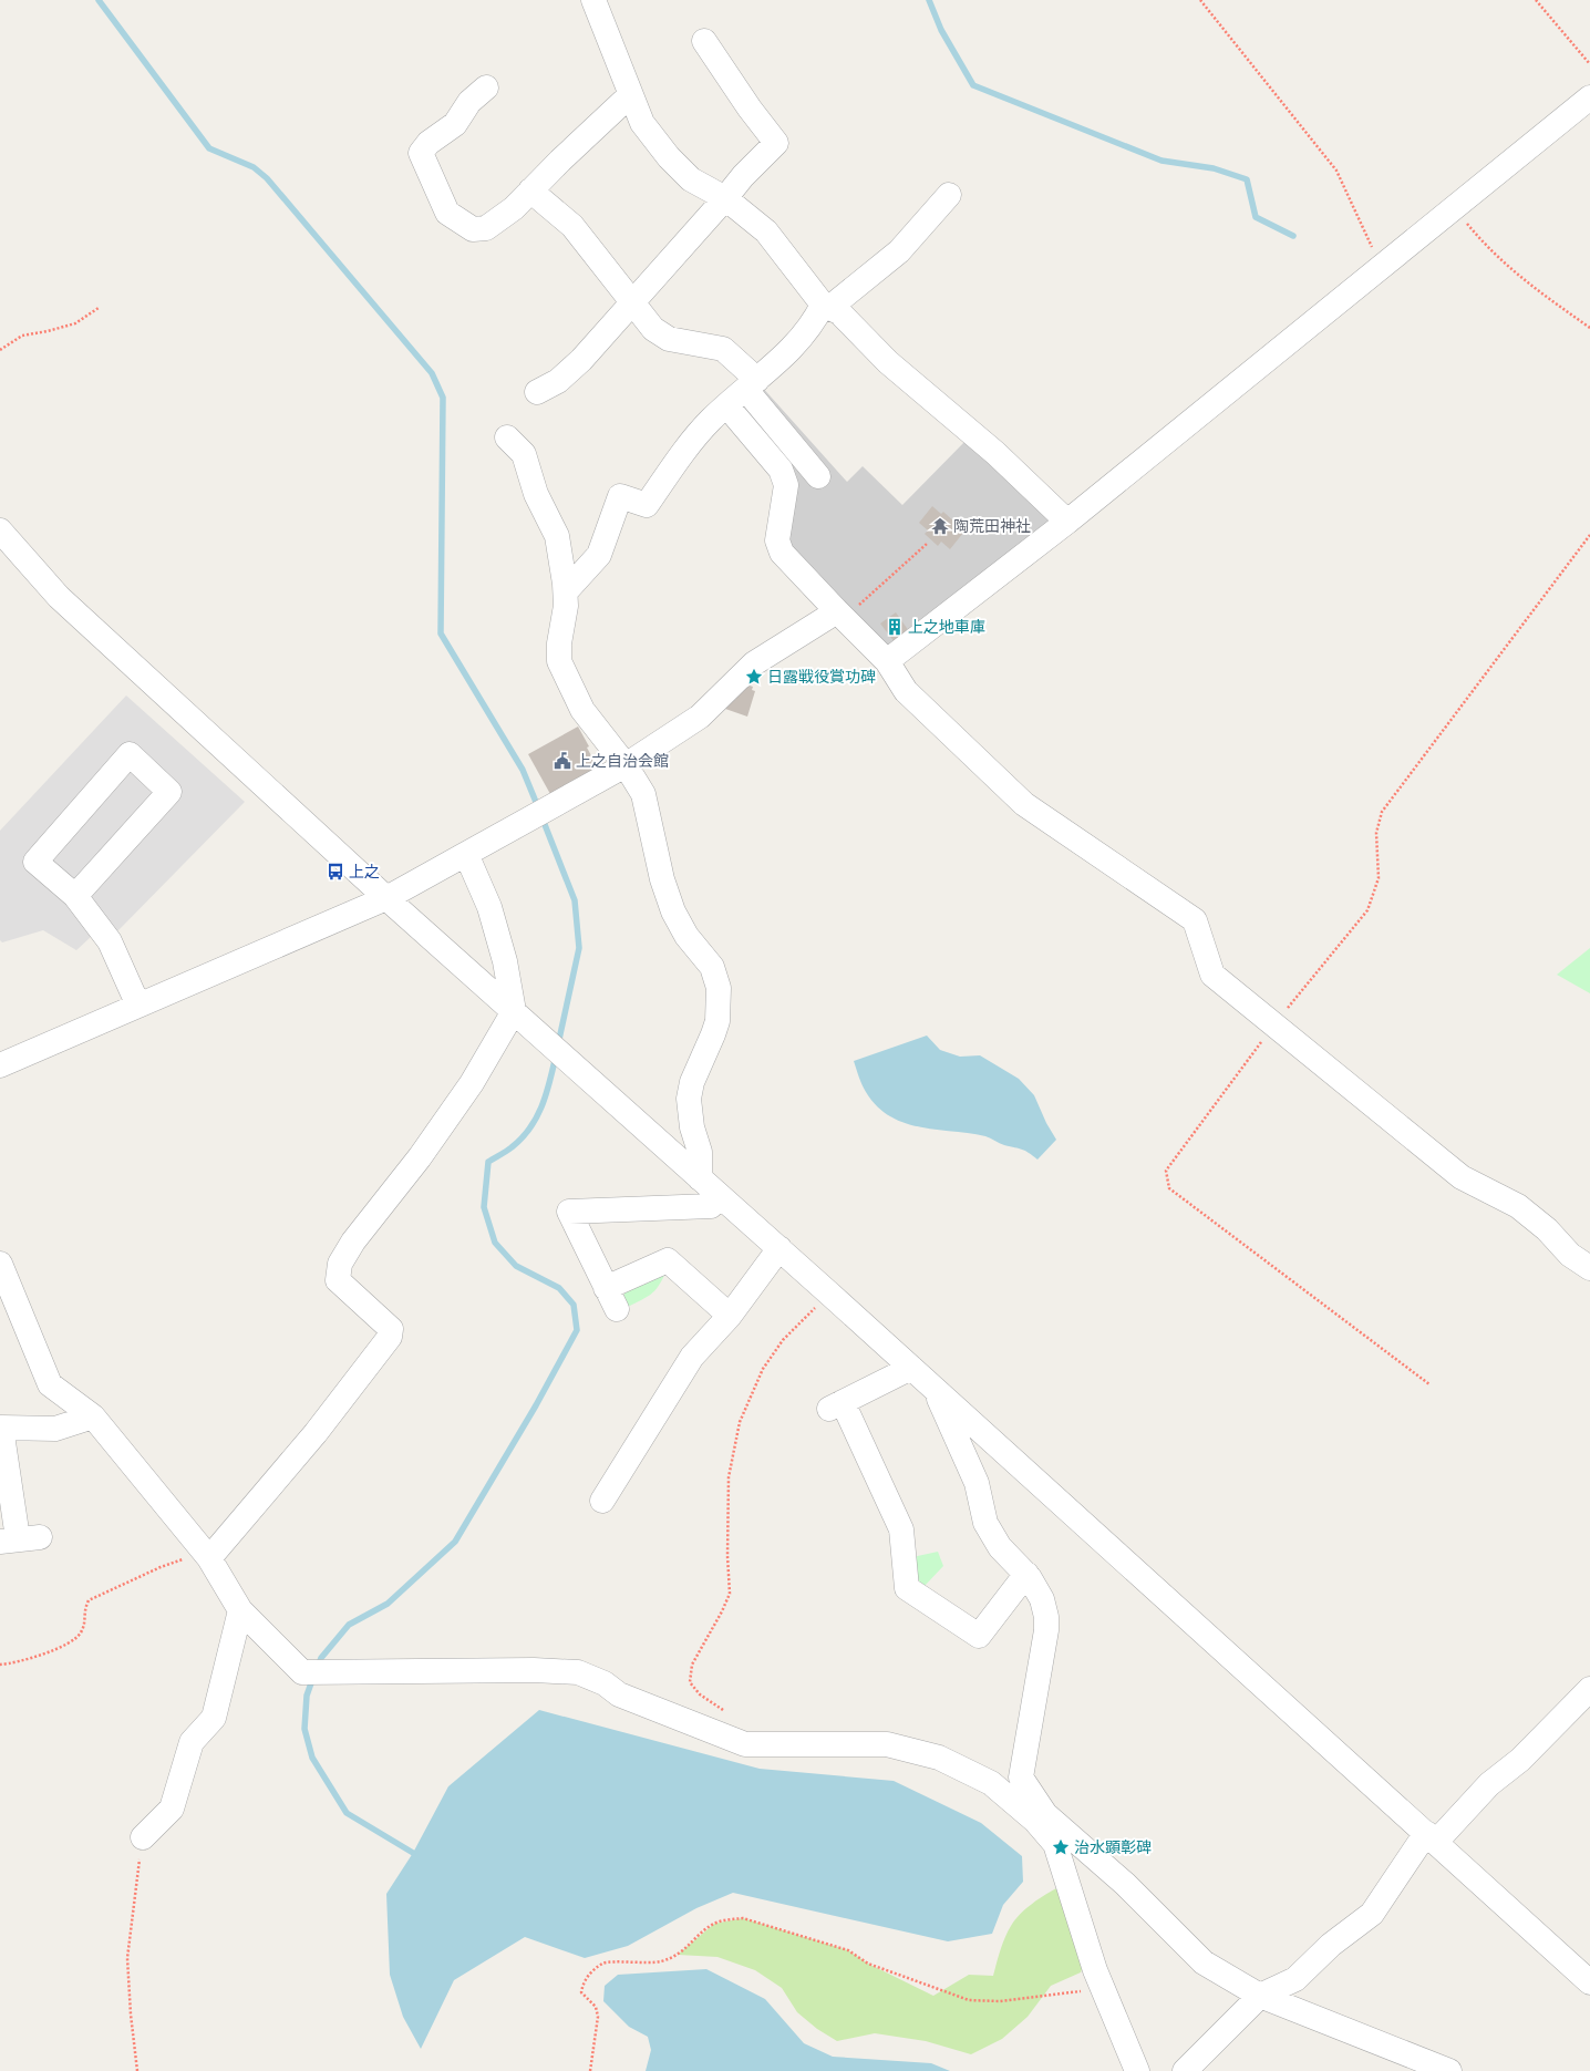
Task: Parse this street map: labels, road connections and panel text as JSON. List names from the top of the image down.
{
  "places": {
    "temple": ["陶荒田神社"],
    "building": ["上之地車庫"],
    "place": ["日露戦役賞功碑", "治水顕彰碑"],
    "public building": ["上之自治会館"],
    "bus stop": ["上之"]
  }
}
